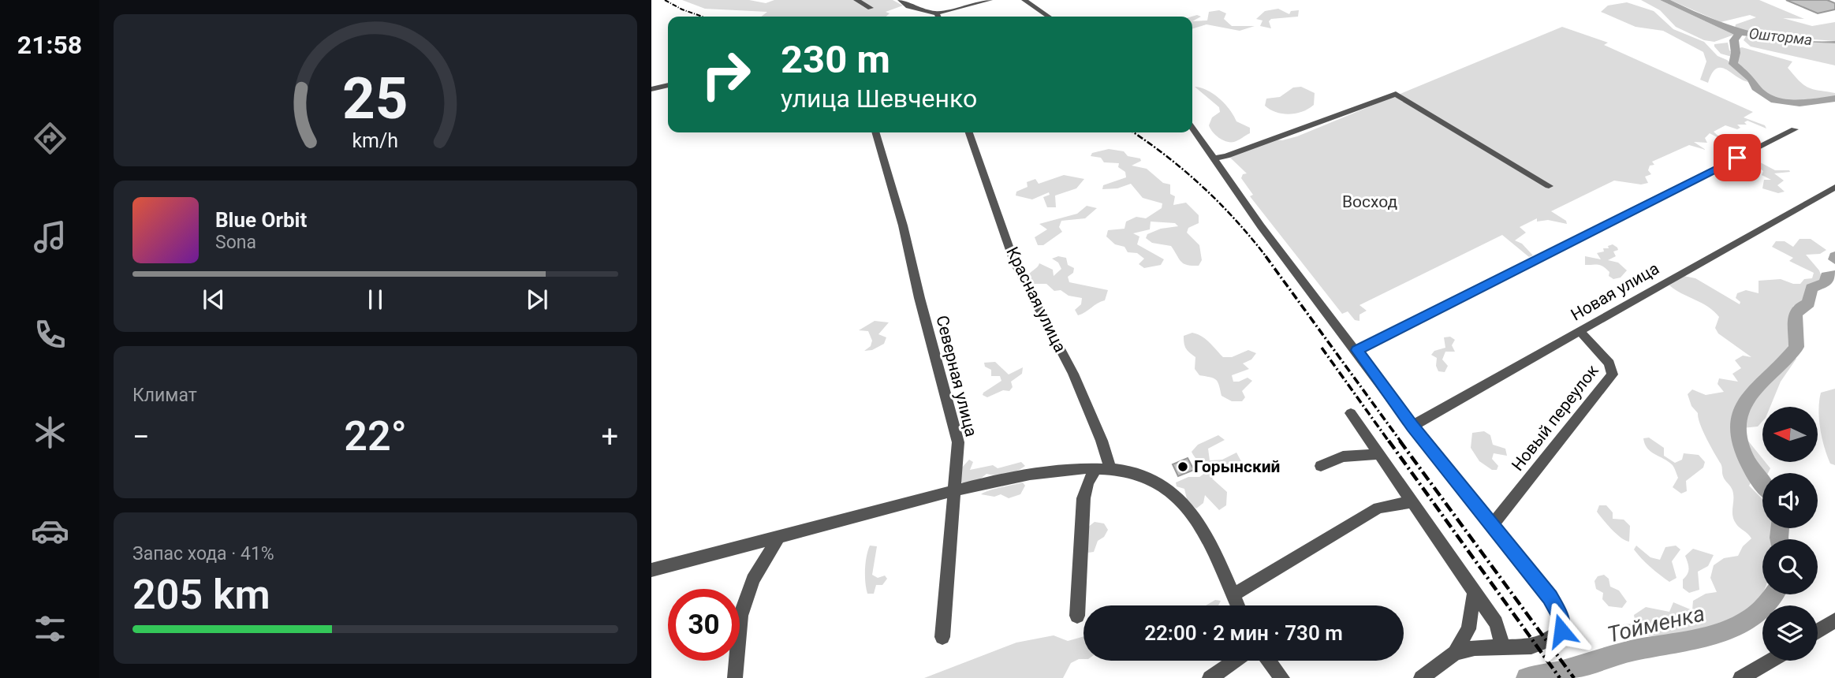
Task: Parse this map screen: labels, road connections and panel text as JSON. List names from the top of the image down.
{
  "streets": {
    "street": [
      "Новая улица",
      "Красная улица",
      "Северная улица",
      "Новый переулок"
    ]
  },
  "crossings": [
    ["Новая улица", "Новый переулок"]
  ],
  "water": ["Ошторма", "Тойменка"],
  "parks": ["Восход"],
  "places": ["Горынский"],
  "north": "left",
  "page": {
    "tabs": "21:58",
    "turn": ["230 m", "улица Шевченко"],
    "song": ["Blue Orbit", "Sona"],
    "tile": [
      "Климат",
      ["Запас хода · 41%", "205 km"]
    ],
    "heat": ["−", "22°", "+"],
    "limit": "30",
    "trip": "22:00 · 2 мин · 730 m",
    "gauge": ["25", "km/h"]
  }
}
